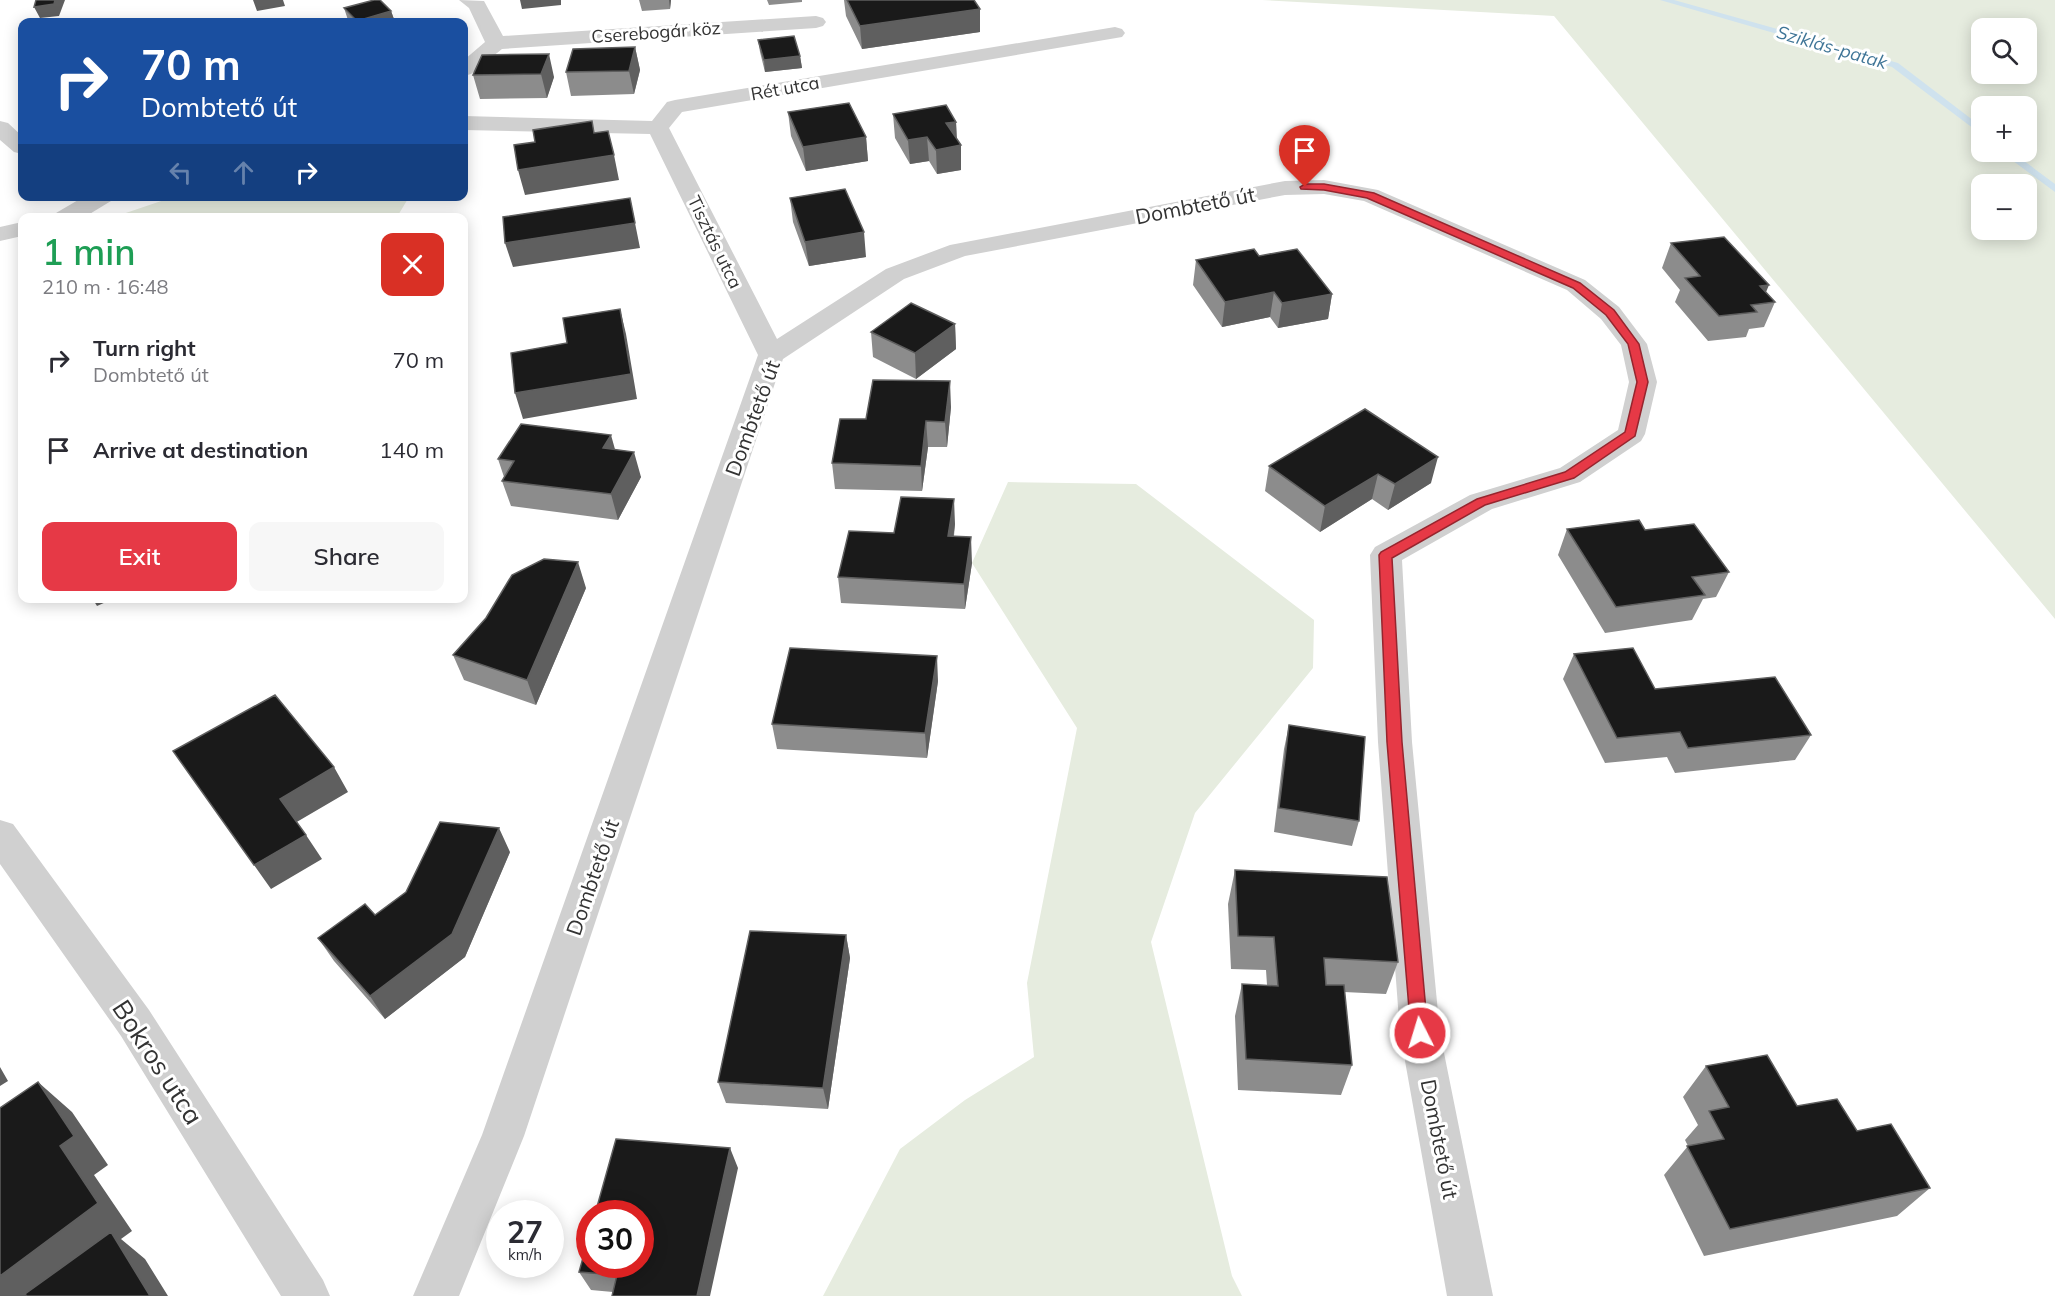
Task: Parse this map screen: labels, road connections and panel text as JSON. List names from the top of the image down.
{
  "streets": {
    "street": [
      "Cserebogár köz",
      "Rét utca",
      "Dombtető út",
      "Tisztás utca",
      "Bokros utca"
    ]
  },
  "crossings": [
    ["Rét utca", "Tisztás utca"],
    ["Dombtető út", "Tisztás utca"]
  ],
  "water": ["Sziklás-patak"],
  "page": {
    "map_buttons": ["+", "−"],
    "turn": ["70 m", "Dombtető út"],
    "heading": ["1 min", "210 m · 16:48"],
    "list": [
      {
        "name": "Turn right",
        "note": "Dombtető út",
        "value": "70 m"
      },
      {
        "name": "Arrive at destination",
        "value": "140 m"
      }
    ],
    "buttons": ["Exit", "Share"],
    "speed": "27 km/h",
    "limit": "30"
  }
}
